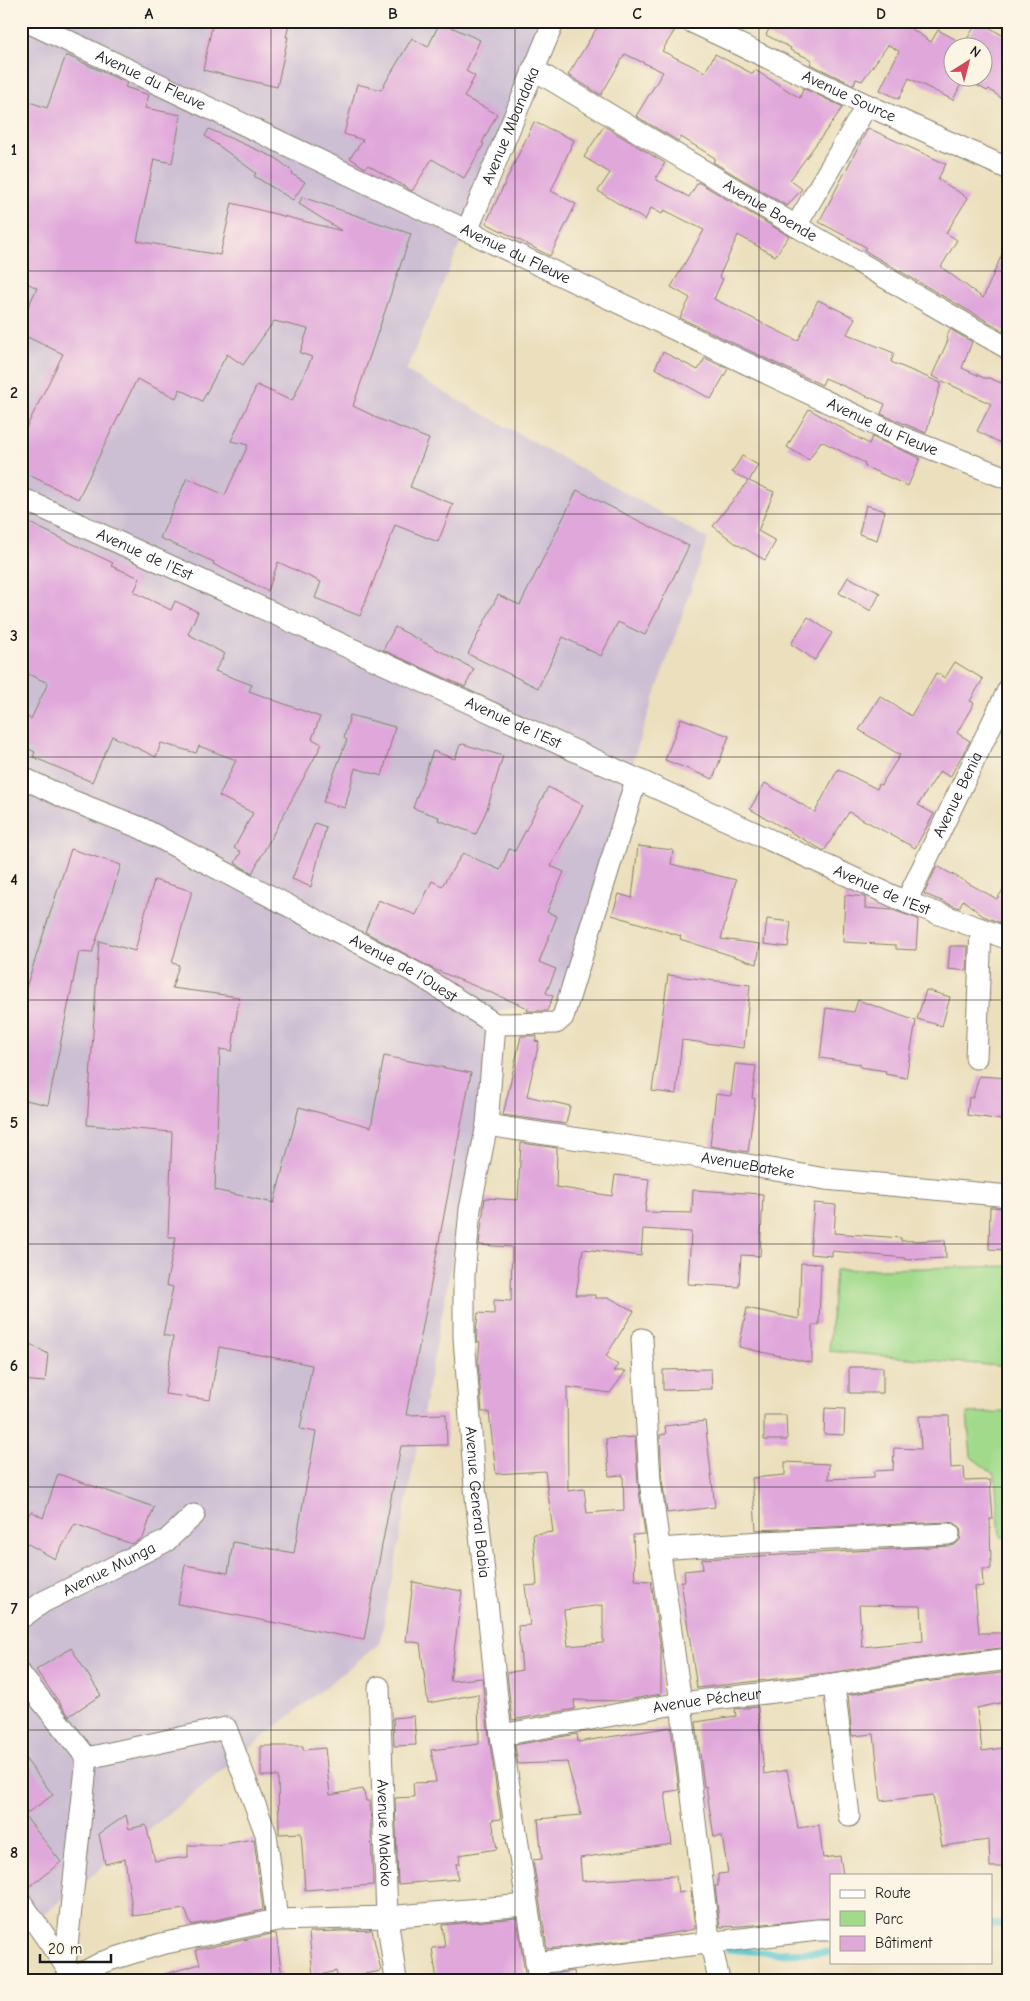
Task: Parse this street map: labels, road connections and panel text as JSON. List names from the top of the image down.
{
  "streets": {
    "street": [
      "Avenue du Fleuve",
      "Avenue Source",
      "Avenue Mbandaka",
      "Avenue Boende",
      "Avenue de l'Est",
      "Avenue Benia",
      "Avenue de l'Ouest",
      "AvenueBateke",
      "Avenue General Babia",
      "Avenue Munga",
      "Avenue Pécheur",
      "Avenue Makoko"
    ]
  },
  "crossings": [
    ["Avenue du Fleuve", "Avenue Mbandaka"],
    ["Avenue Mbandaka", "Avenue Boende"],
    ["Avenue de l'Est", "Avenue Benia"],
    ["Avenue de l'Ouest", "Avenue General Babia"],
    ["AvenueBateke", "Avenue General Babia"],
    ["Avenue General Babia", "Avenue Pécheur"]
  ],
  "legend": ["Route", "Parc", "Bâtiment"],
  "scale_bar": "20 m",
  "north": "top right",
  "grid": {
    "columns": [
      "A",
      "B",
      "C",
      "D"
    ],
    "rows": [
      "1",
      "2",
      "3",
      "4",
      "5",
      "6",
      "7",
      "8"
    ]
  }
}
